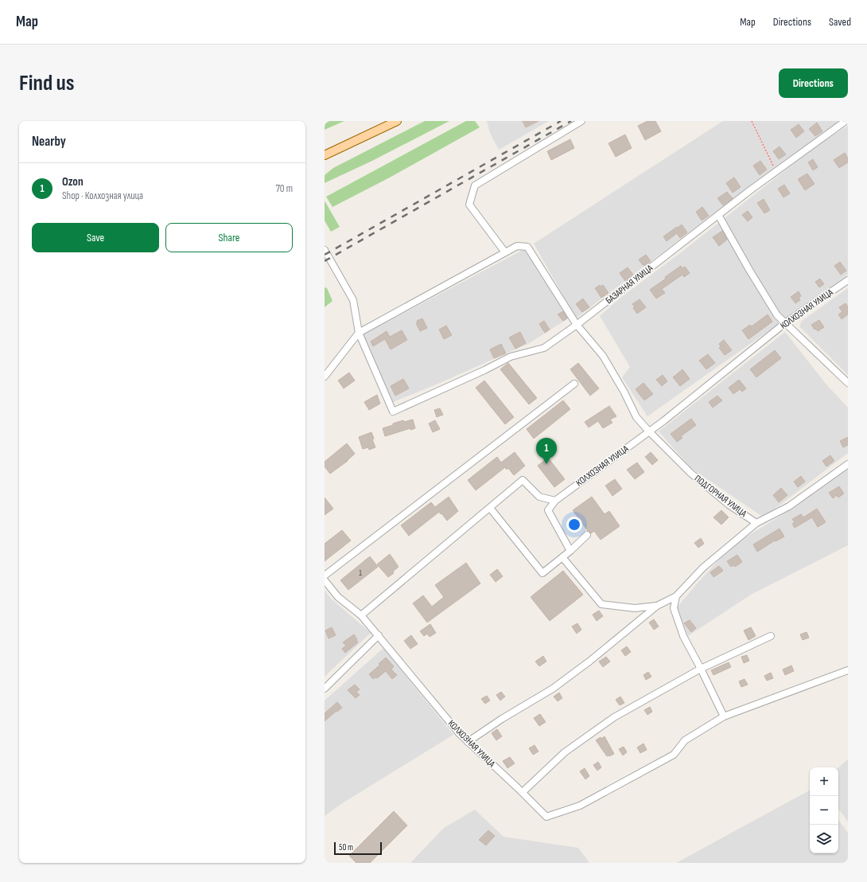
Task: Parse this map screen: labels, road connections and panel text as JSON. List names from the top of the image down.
{
  "streets": {
    "street": ["БАЗАРНАЯ УЛИЦА", "КОЛХОЗНАЯ УЛИЦА", "ПОДГОРНАЯ УЛИЦА"]
  },
  "crossings": [
    ["БАЗАРНАЯ УЛИЦА", "ПОДГОРНАЯ УЛИЦА"],
    ["КОЛХОЗНАЯ УЛИЦА", "ПОДГОРНАЯ УЛИЦА"]
  ],
  "house_numbers": ["1"],
  "scale_bar": "50 m",
  "page": {
    "header": "Map",
    "nav": ["Map", "Directions", "Saved"],
    "buttons": [
      "Directions",
      ["Save", "Share"]
    ],
    "title": "Find us",
    "heading": "Nearby",
    "list": [
      {
        "mark": "1",
        "name": "Ozon",
        "note": "Shop · Колхозная улица",
        "value": "70 m"
      }
    ],
    "pins": "1",
    "map_buttons": ["+", "−"],
    "scale": "50 m"
  }
}
